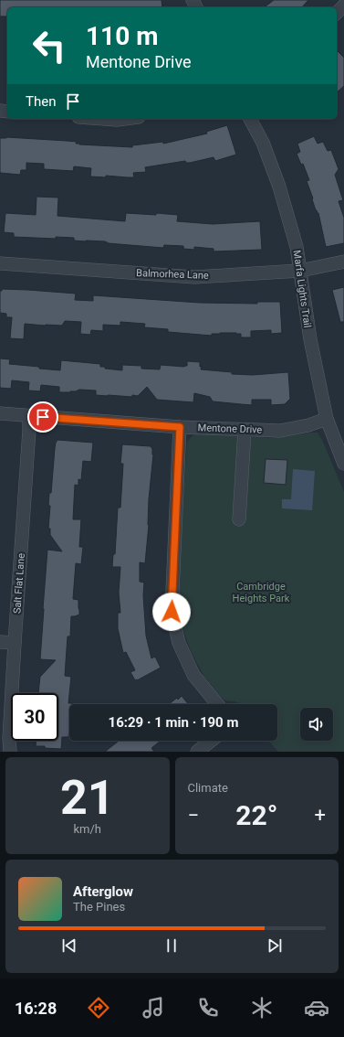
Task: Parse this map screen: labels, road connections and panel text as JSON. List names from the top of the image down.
{
  "streets": {
    "street": [
      "Balmorhea Lane",
      "Marfa Lights Trail",
      "Mentone Drive",
      "Salt Flat Lane"
    ]
  },
  "crossings": [
    ["Balmorhea Lane", "Marfa Lights Trail"],
    ["Marfa Lights Trail", "Mentone Drive"],
    ["Mentone Drive", "Salt Flat Lane"]
  ],
  "parks": ["Cambridge Heights Park"],
  "page": {
    "turn": ["110 m", "Mentone Drive"],
    "then": "Then",
    "limit": "30",
    "trip": "16:29 · 1 min · 190 m",
    "tile": [
      ["21", "km/h"],
      "Climate"
    ],
    "heat": ["−", "22°", "+"],
    "song": ["Afterglow", "The Pines"],
    "tabs": "16:28"
  }
}
